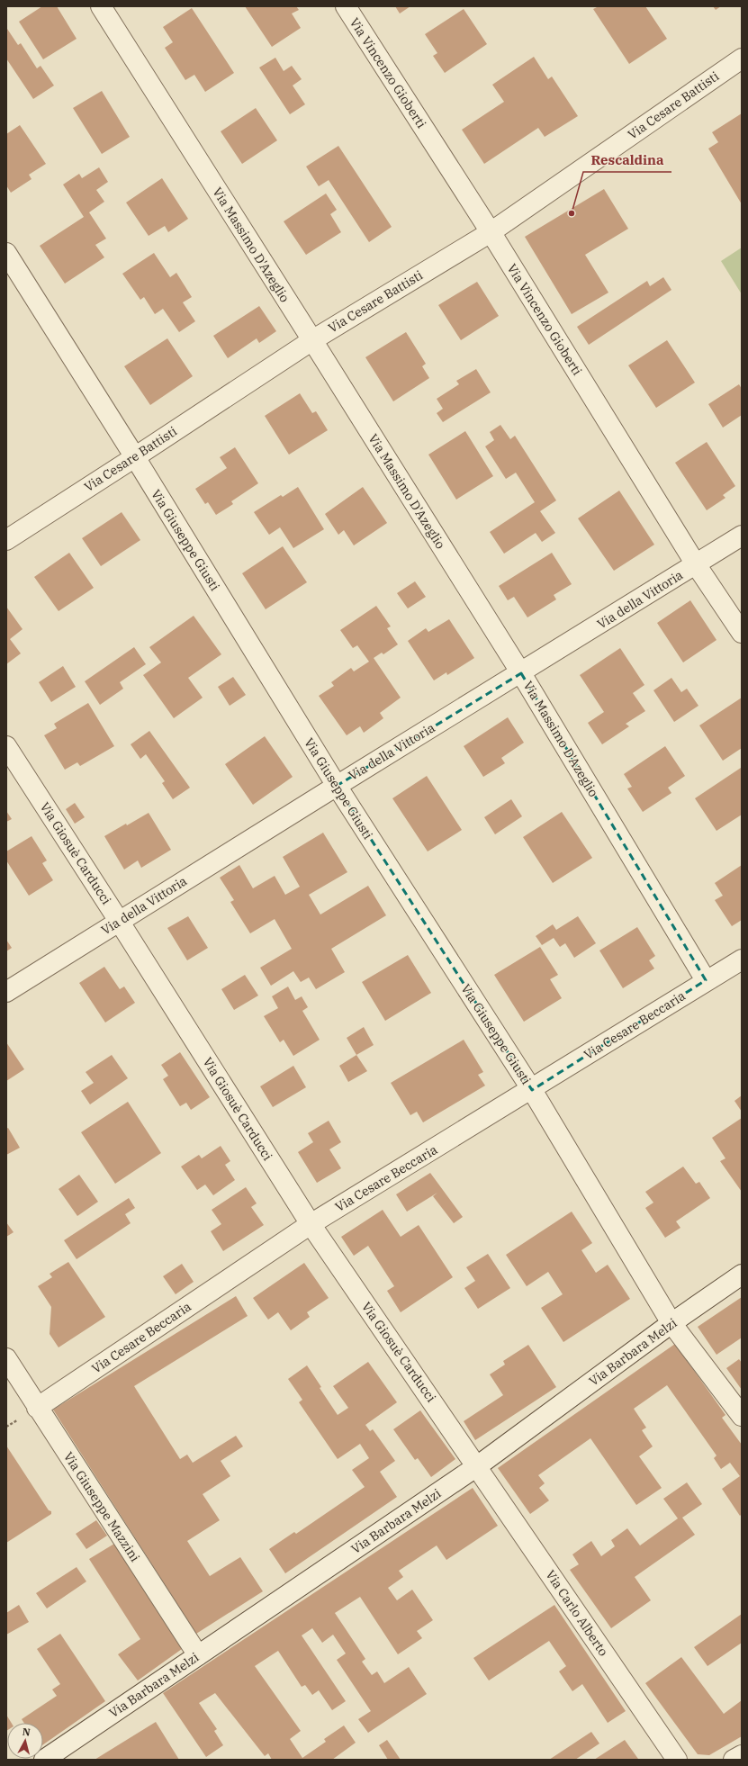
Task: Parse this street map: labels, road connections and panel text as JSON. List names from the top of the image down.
{
  "streets": {
    "street": [
      "Via Vincenzo Gioberti",
      "Via Cesare Battisti",
      "Via Massimo D'Azeglio",
      "Via Giuseppe Giusti",
      "Via della Vittoria",
      "Via Giosuè Carducci",
      "Via Cesare Beccaria",
      "Via Barbara Melzi",
      "Via Giuseppe Mazzini",
      "Via Carlo Alberto"
    ]
  },
  "crossings": [
    ["Via Vincenzo Gioberti", "Via Cesare Battisti"],
    ["Via Vincenzo Gioberti", "Via della Vittoria"],
    ["Via Cesare Battisti", "Via Massimo D'Azeglio"],
    ["Via Cesare Battisti", "Via Giuseppe Giusti"],
    ["Via Massimo D'Azeglio", "Via della Vittoria"],
    ["Via Massimo D'Azeglio", "Via Cesare Beccaria"],
    ["Via Giuseppe Giusti", "Via della Vittoria"],
    ["Via Giuseppe Giusti", "Via Cesare Beccaria"],
    ["Via Giuseppe Giusti", "Via Barbara Melzi"],
    ["Via della Vittoria", "Via Giosuè Carducci"],
    ["Via Giosuè Carducci", "Via Cesare Beccaria"],
    ["Via Giosuè Carducci", "Via Barbara Melzi"],
    ["Via Giosuè Carducci", "Via Carlo Alberto"],
    ["Via Cesare Beccaria", "Via Giuseppe Mazzini"],
    ["Via Barbara Melzi", "Via Giuseppe Mazzini"],
    ["Via Barbara Melzi", "Via Carlo Alberto"]
  ],
  "places": ["Rescaldina"],
  "north": "top"
}
